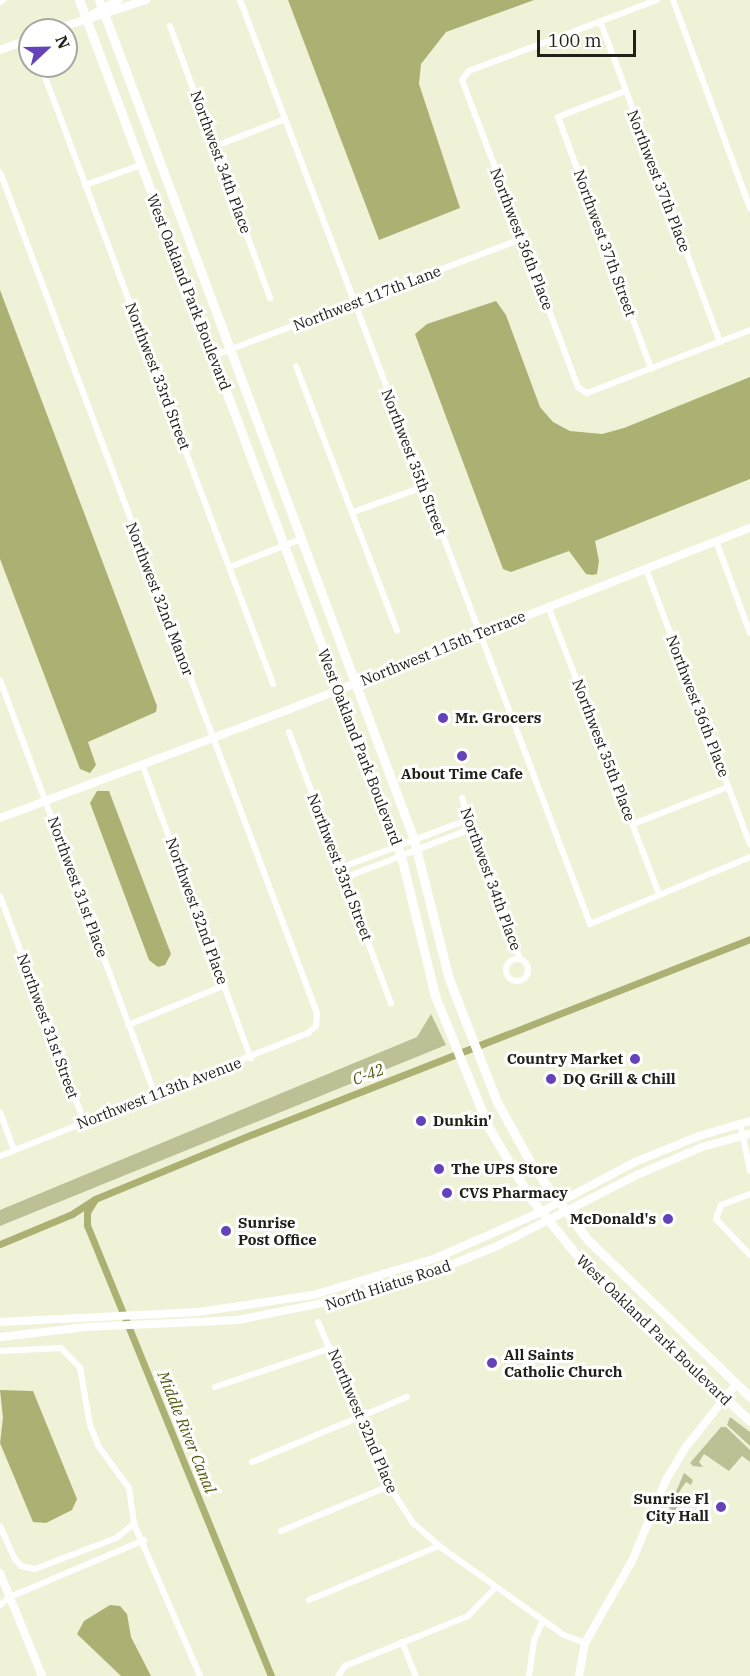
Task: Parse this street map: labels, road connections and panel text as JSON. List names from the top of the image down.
{
  "streets": {
    "main road": ["West Oakland Park Boulevard", "Northwest 115th Terrace", "North Hiatus Road"],
    "street": [
      "Northwest 34th Place",
      "Northwest 37th Place",
      "Northwest 36th Place",
      "Northwest 37th Street",
      "Northwest 117th Lane",
      "Northwest 33rd Street",
      "Northwest 35th Street",
      "Northwest 32nd Manor",
      "Northwest 35th Place",
      "Northwest 31st Place",
      "Northwest 32nd Place",
      "Northwest 31st Street",
      "Northwest 113th Avenue"
    ]
  },
  "crossings": [
    ["Northwest 37th Place", "Northwest 36th Place"],
    ["Northwest 37th Place", "Northwest 37th Street"],
    ["Northwest 36th Place", "Northwest 37th Street"],
    ["Northwest 36th Place", "Northwest 117th Lane"],
    ["Northwest 36th Place", "Northwest 115th Terrace"],
    ["West Oakland Park Boulevard", "Northwest 117th Lane"],
    ["West Oakland Park Boulevard", "Northwest 115th Terrace"],
    ["West Oakland Park Boulevard", "North Hiatus Road"],
    ["Northwest 117th Lane", "Northwest 35th Street"],
    ["Northwest 35th Street", "Northwest 115th Terrace"],
    ["Northwest 35th Street", "Northwest 35th Place"],
    ["Northwest 32nd Manor", "Northwest 115th Terrace"],
    ["Northwest 32nd Manor", "Northwest 113th Avenue"],
    ["Northwest 115th Terrace", "Northwest 35th Place"],
    ["Northwest 115th Terrace", "Northwest 31st Place"],
    ["Northwest 115th Terrace", "Northwest 32nd Place"],
    ["Northwest 31st Place", "Northwest 113th Avenue"],
    ["Northwest 32nd Place", "Northwest 113th Avenue"],
    ["Northwest 31st Street", "Northwest 113th Avenue"]
  ],
  "water": ["C-42", "Middle River Canal"],
  "places": [
    "Mr. Grocers",
    "About Time Cafe",
    "Country Market",
    "DQ Grill & Chill",
    "Dunkin'",
    "The UPS Store",
    "CVS Pharmacy",
    "McDonald's",
    "Sunrise Post Office",
    "All Saints Catholic Church",
    "Sunrise Fl City Hall"
  ],
  "scale_bar": "100 m",
  "north": "right"
}
